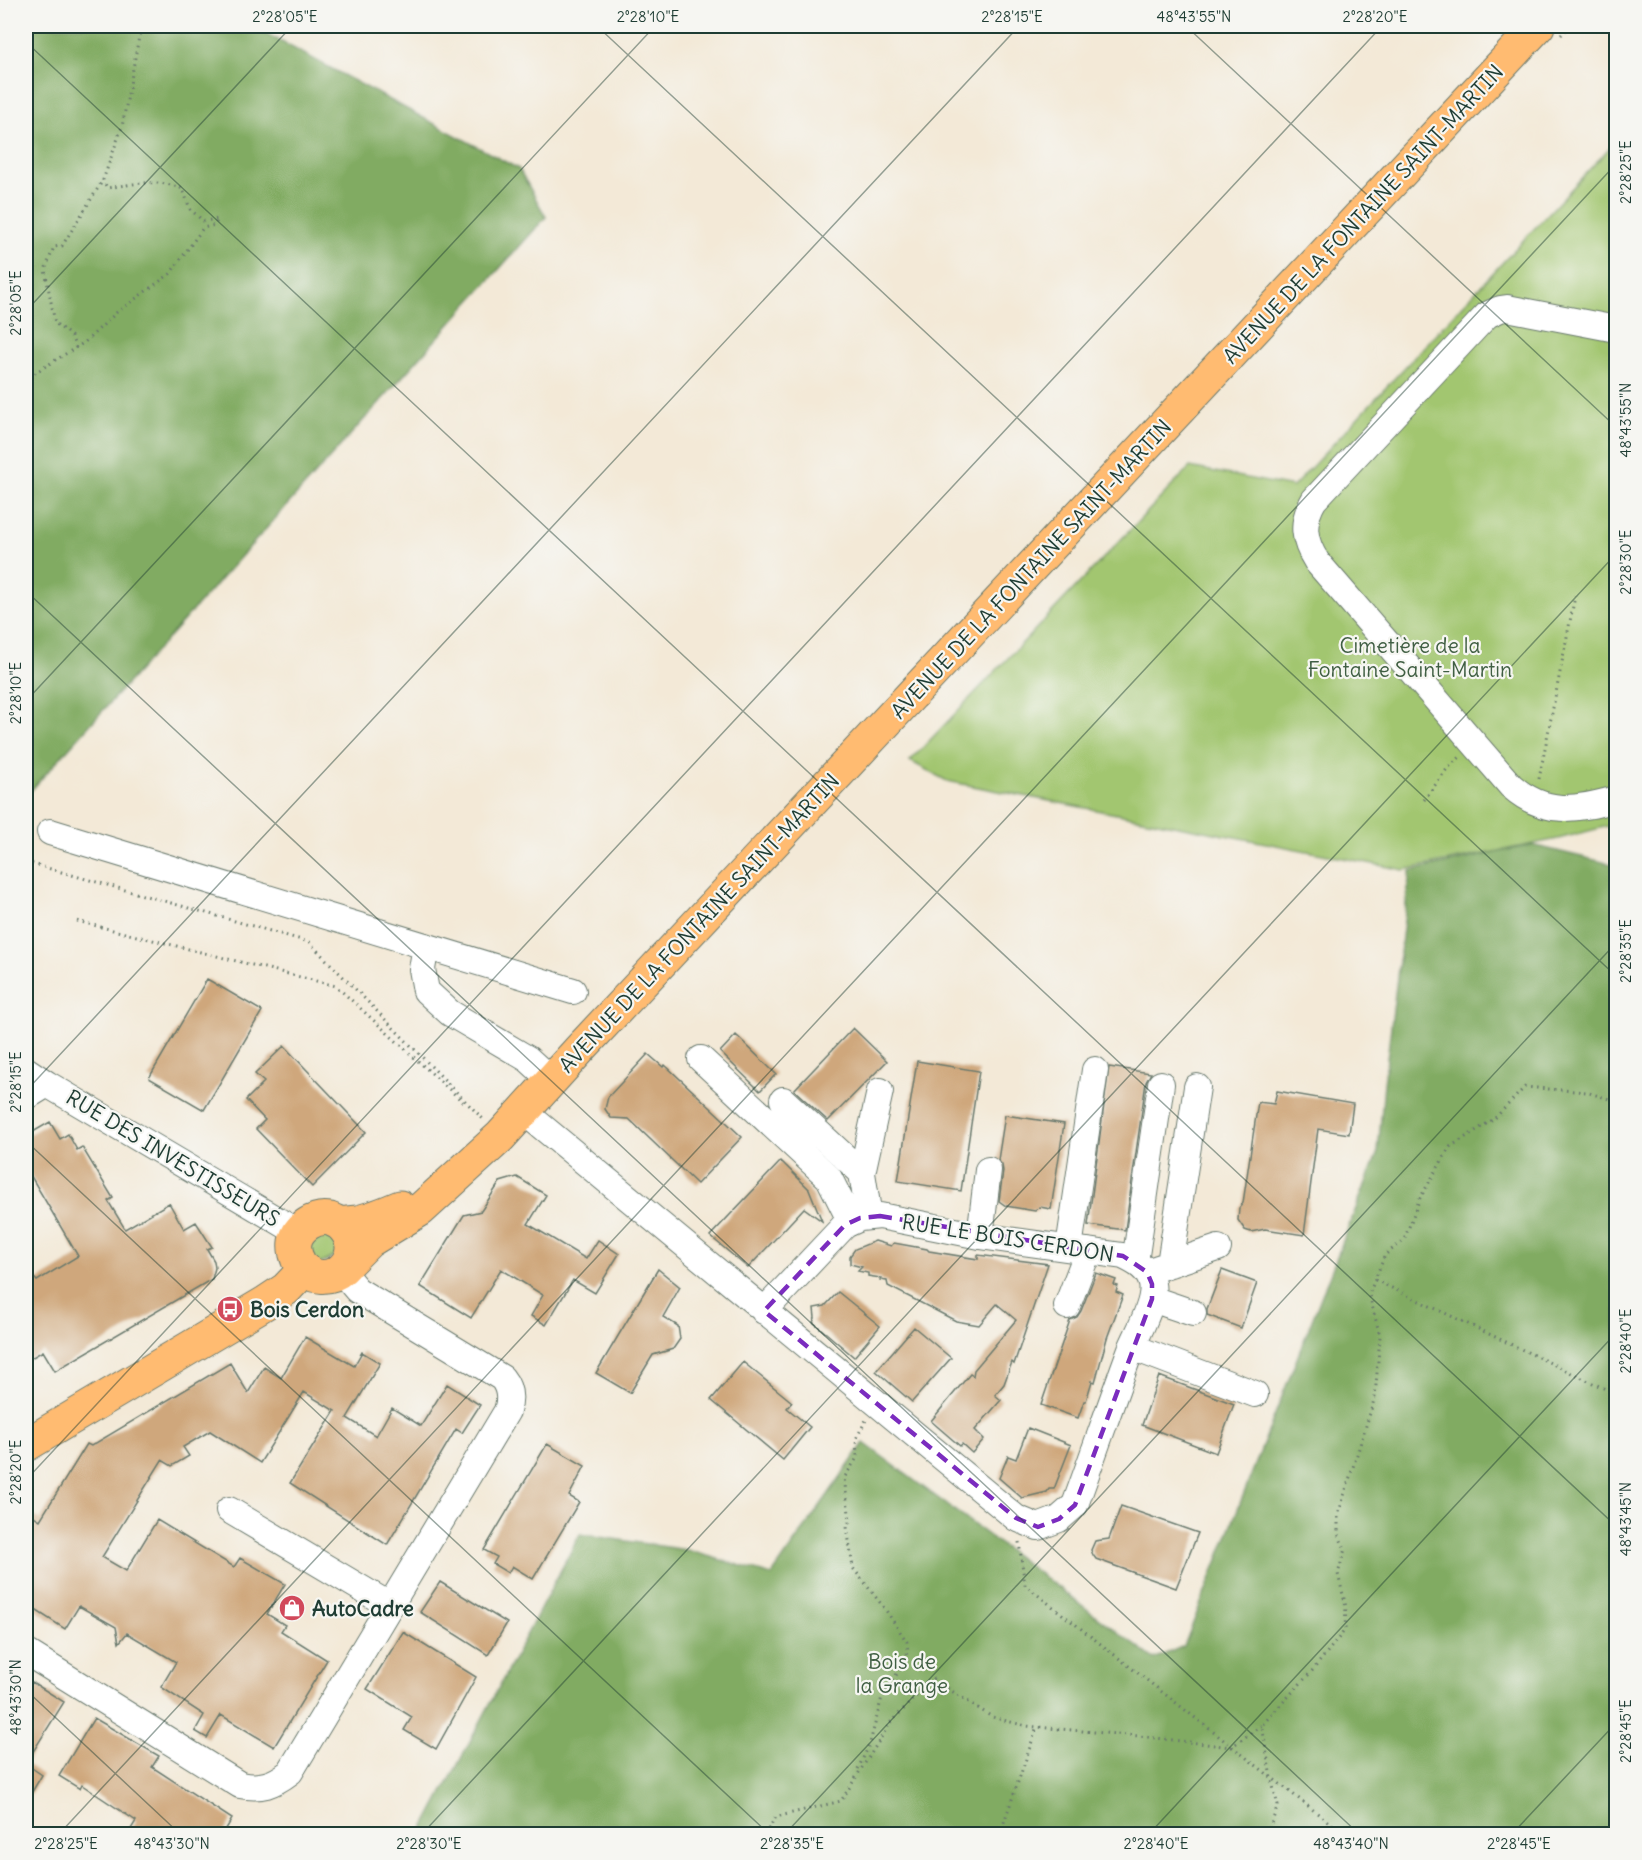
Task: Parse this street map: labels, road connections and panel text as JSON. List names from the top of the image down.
{
  "streets": {
    "main road": ["AVENUE DE LA FONTAINE SAINT-MARTIN"],
    "street": ["RUE DES INVESTISSEURS", "RUE LE BOIS CERDON"]
  },
  "parks": ["Cimetière de la Fontaine Saint-Martin", "Bois de la Grange"],
  "places": {
    "bus stop": ["Bois Cerdon"],
    "shop": ["AutoCadre"]
  },
  "coordinates": [
    "2°28'05\"E",
    "2°28'10\"E",
    "2°28'15\"E",
    "48°43'55\"N",
    "2°28'20\"E",
    "2°28'25\"E",
    "2°28'30\"E",
    "2°28'35\"E",
    "2°28'40\"E",
    "48°43'45\"N",
    "48°43'30\"N",
    "2°28'45\"E",
    "48°43'40\"N"
  ]
}
